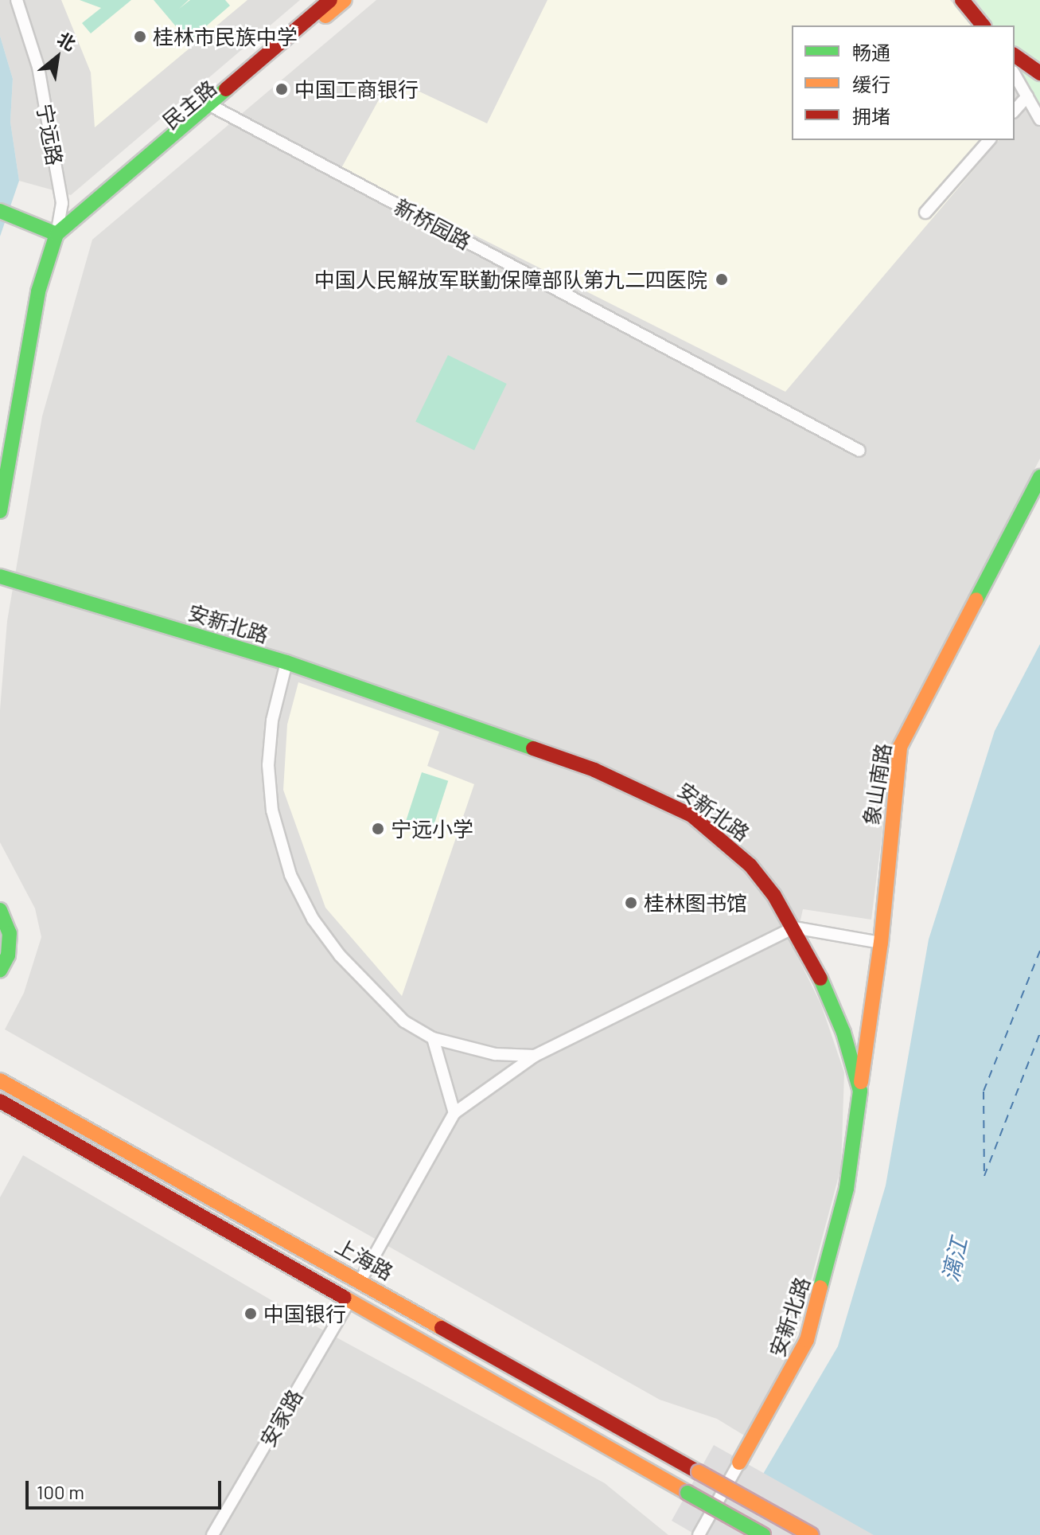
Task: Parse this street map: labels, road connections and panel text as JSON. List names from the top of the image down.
{
  "streets": {
    "main road": [
      "民主路",
      "安新北路",
      "象山南路",
      "上海路"
    ],
    "street": ["宁远路", "新桥园路", "安家路"]
  },
  "crossings": [
    ["民主路", "宁远路"],
    ["民主路", "新桥园路"],
    ["安新北路", "象山南路"]
  ],
  "water": ["漓江"],
  "places": [
    "桂林市民族中学",
    "中国工商银行",
    "中国人民解放军联勤保障部队第九二四医院",
    "宁远小学",
    "桂林图书馆",
    "中国银行"
  ],
  "legend": ["畅通", "缓行", "拥堵"],
  "scale_bar": "100 m",
  "north": "top right"
}
